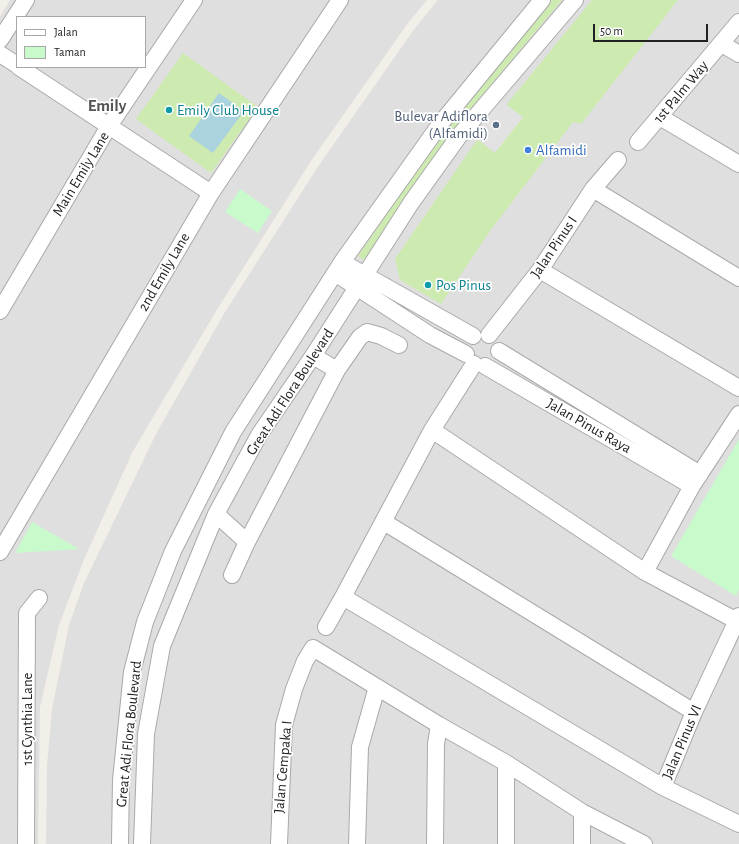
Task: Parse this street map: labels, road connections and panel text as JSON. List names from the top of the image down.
{
  "streets": {
    "street": [
      "1st Palm Way",
      "Main Emily Lane",
      "Jalan Pinus I",
      "2nd Emily Lane",
      "Great Adi Flora Boulevard",
      "Jalan Pinus Raya",
      "1st Cynthia Lane",
      "Jalan Pinus VI",
      "Jalan Cempaka I"
    ]
  },
  "crossings": [
    ["Jalan Pinus I", "Jalan Pinus Raya"],
    ["Great Adi Flora Boulevard", "Jalan Pinus Raya"]
  ],
  "districts": ["Emily"],
  "places": [
    "Emily Club House",
    "Bulevar Adiflora (Alfamidi)",
    "Alfamidi",
    "Pos Pinus"
  ],
  "legend": ["Jalan", "Taman"],
  "scale_bar": "50 m"
}
